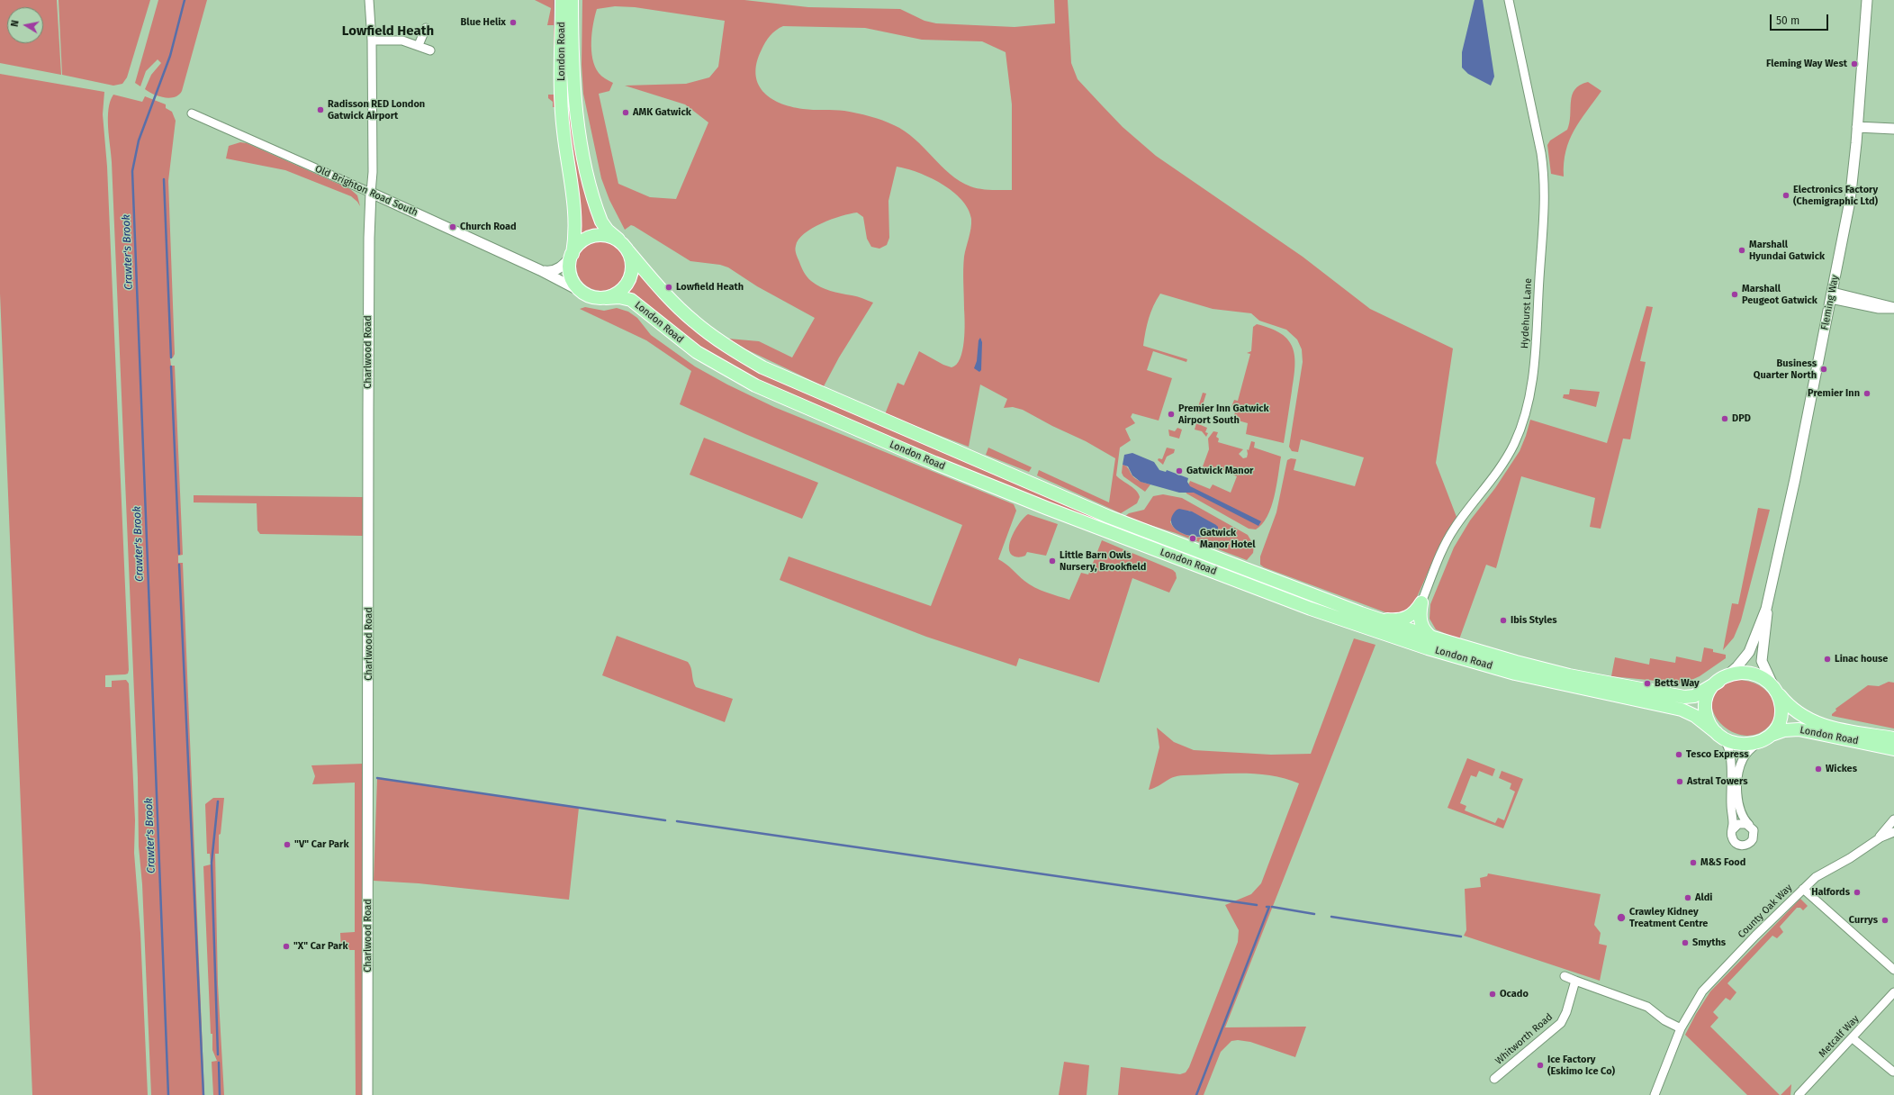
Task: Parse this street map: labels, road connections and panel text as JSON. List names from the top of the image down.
{
  "streets": {
    "main road": ["London Road"],
    "street": [
      "Old Brighton Road South",
      "Fleming Way",
      "Hydehurst Lane",
      "Charlwood Road",
      "County Oak Way",
      "Metcalf Way",
      "Whitworth Road"
    ]
  },
  "crossings": [
    ["London Road", "Old Brighton Road South"],
    ["London Road", "Fleming Way"],
    ["Old Brighton Road South", "Charlwood Road"]
  ],
  "districts": ["Lowfield Heath"],
  "water": ["Crawter's Brook"],
  "places": [
    "Blue Helix",
    "Fleming Way West",
    "Radisson RED London Gatwick Airport",
    "AMK Gatwick",
    "Electronics Factory (Chemigraphic Ltd)",
    "Church Road",
    "Marshall Hyundai Gatwick",
    "Lowfield Heath",
    "Marshall Peugeot Gatwick",
    "Business Quarter North",
    "Premier Inn",
    "Premier Inn Gatwick Airport South",
    "DPD",
    "Gatwick Manor",
    "Gatwick Manor Hotel",
    "Little Barn Owls Nursery, Brookfield",
    "Ibis Styles",
    "Linac house",
    "Betts Way",
    "Tesco Express",
    "Wickes",
    "Astral Towers",
    "\"V\" Car Park",
    "M&S Food",
    "Halfords",
    "Aldi",
    "Crawley Kidney Treatment Centre",
    "Currys",
    "Smyths",
    "\"X\" Car Park",
    "Ocado",
    "Ice Factory (Eskimo Ice Co)"
  ],
  "scale_bar": "50 m",
  "north": "left"
}
